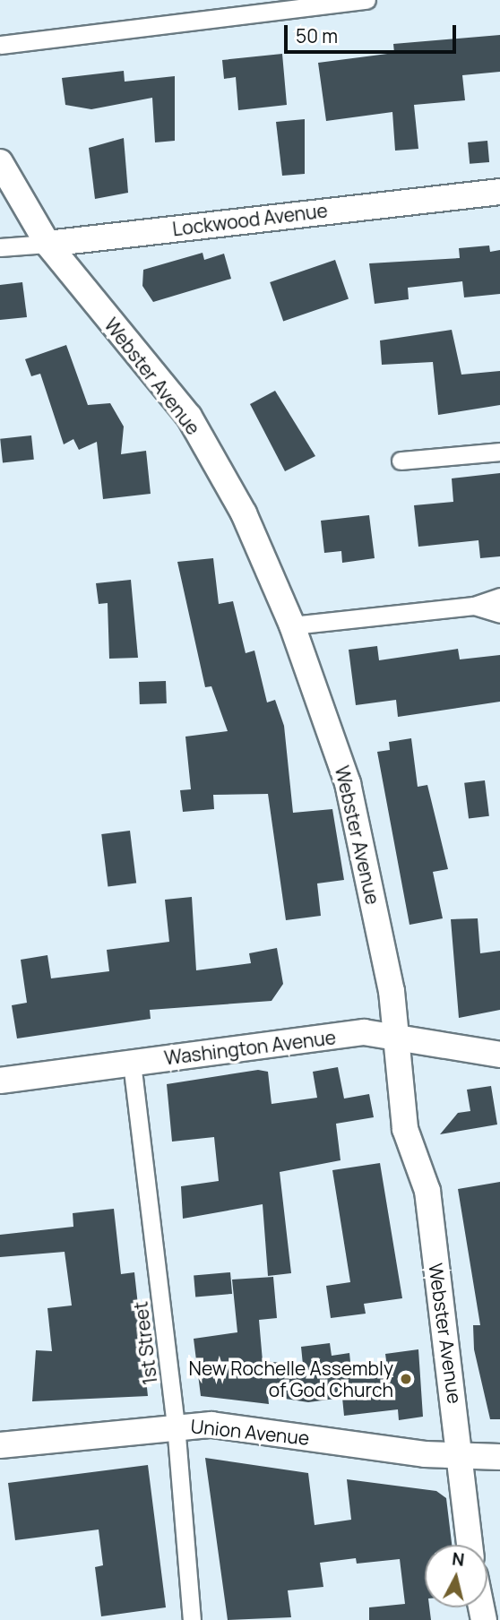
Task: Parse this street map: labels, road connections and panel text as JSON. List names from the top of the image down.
{
  "streets": {
    "street": [
      "Lockwood Avenue",
      "Webster Avenue",
      "Washington Avenue",
      "1st Street",
      "Union Avenue"
    ]
  },
  "crossings": [
    ["Lockwood Avenue", "Webster Avenue"],
    ["Webster Avenue", "Washington Avenue"],
    ["Webster Avenue", "Union Avenue"],
    ["Washington Avenue", "1st Street"],
    ["1st Street", "Union Avenue"]
  ],
  "places": ["New Rochelle Assembly of God Church"],
  "scale_bar": "50 m",
  "north": "top"
}
